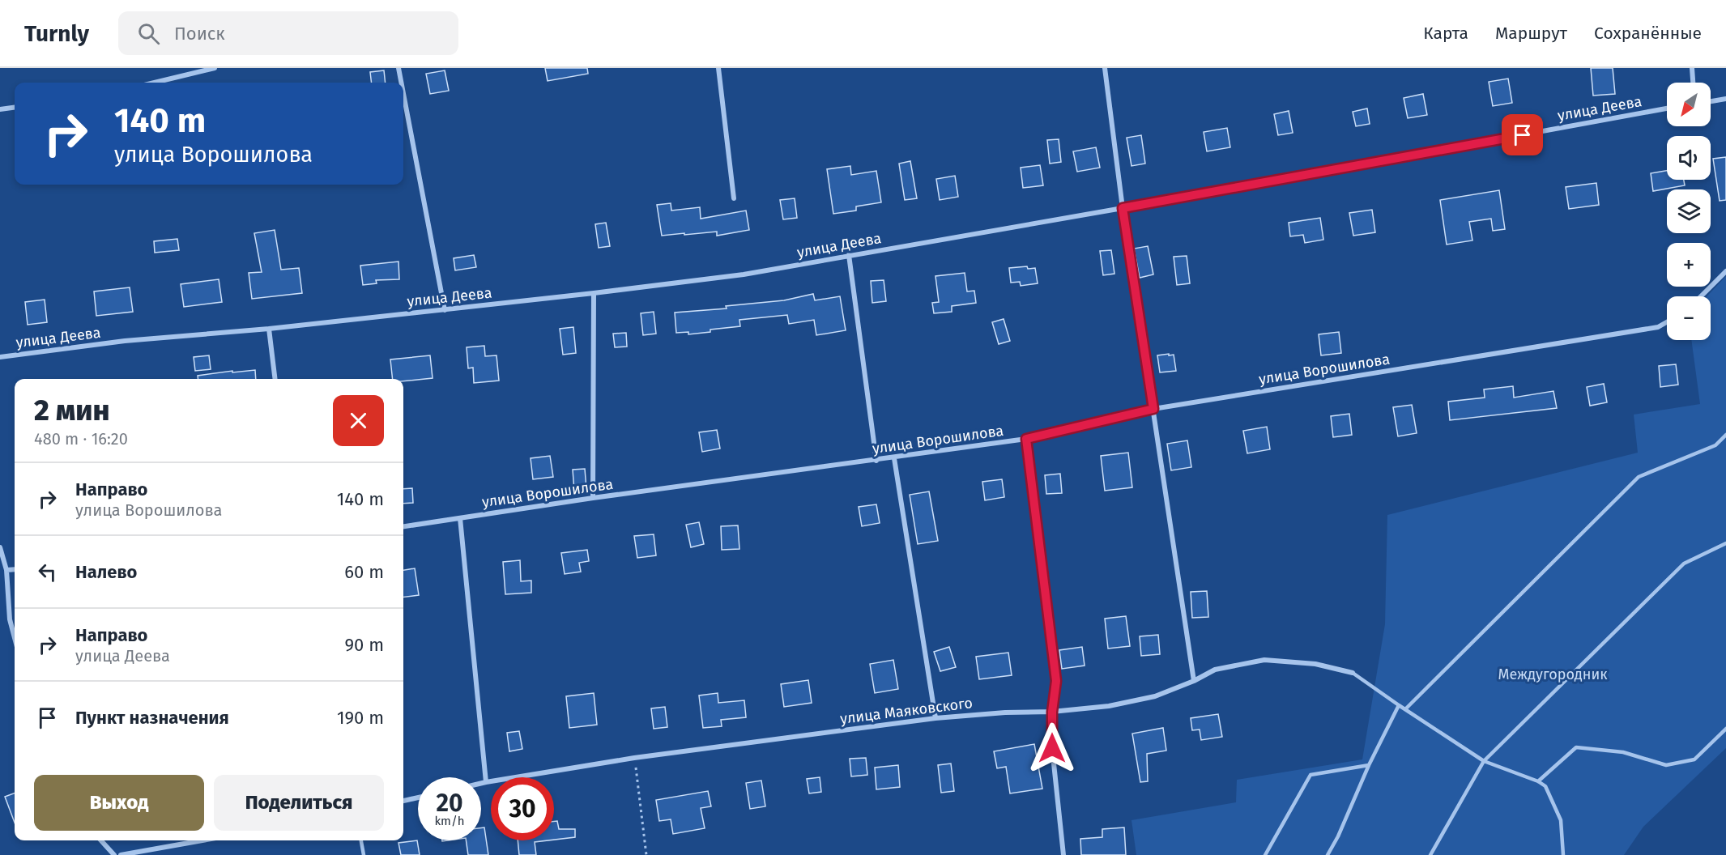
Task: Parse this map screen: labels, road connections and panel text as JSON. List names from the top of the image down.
{
  "streets": {
    "street": ["улица Деева", "улица Ворошилова", "улица Маяковского"]
  },
  "parks": ["Междугородник"],
  "north": "bottom left",
  "page": {
    "header": "Turnly",
    "search": "Поиск",
    "nav": ["Карта", "Маршрут", "Сохранённые"],
    "map_buttons": ["+", "−"],
    "turn": ["140 m", "улица Ворошилова"],
    "heading": ["2 мин", "480 m · 16:20"],
    "list": [
      {
        "name": "Направо",
        "note": "улица Ворошилова",
        "value": "140 m"
      },
      {
        "name": "Налево",
        "value": "60 m"
      },
      {
        "name": "Направо",
        "note": "улица Деева",
        "value": "90 m"
      },
      {
        "name": "Пункт назначения",
        "value": "190 m"
      }
    ],
    "buttons": ["Выход", "Поделиться"],
    "speed": "20 km/h",
    "limit": "30"
  }
}
